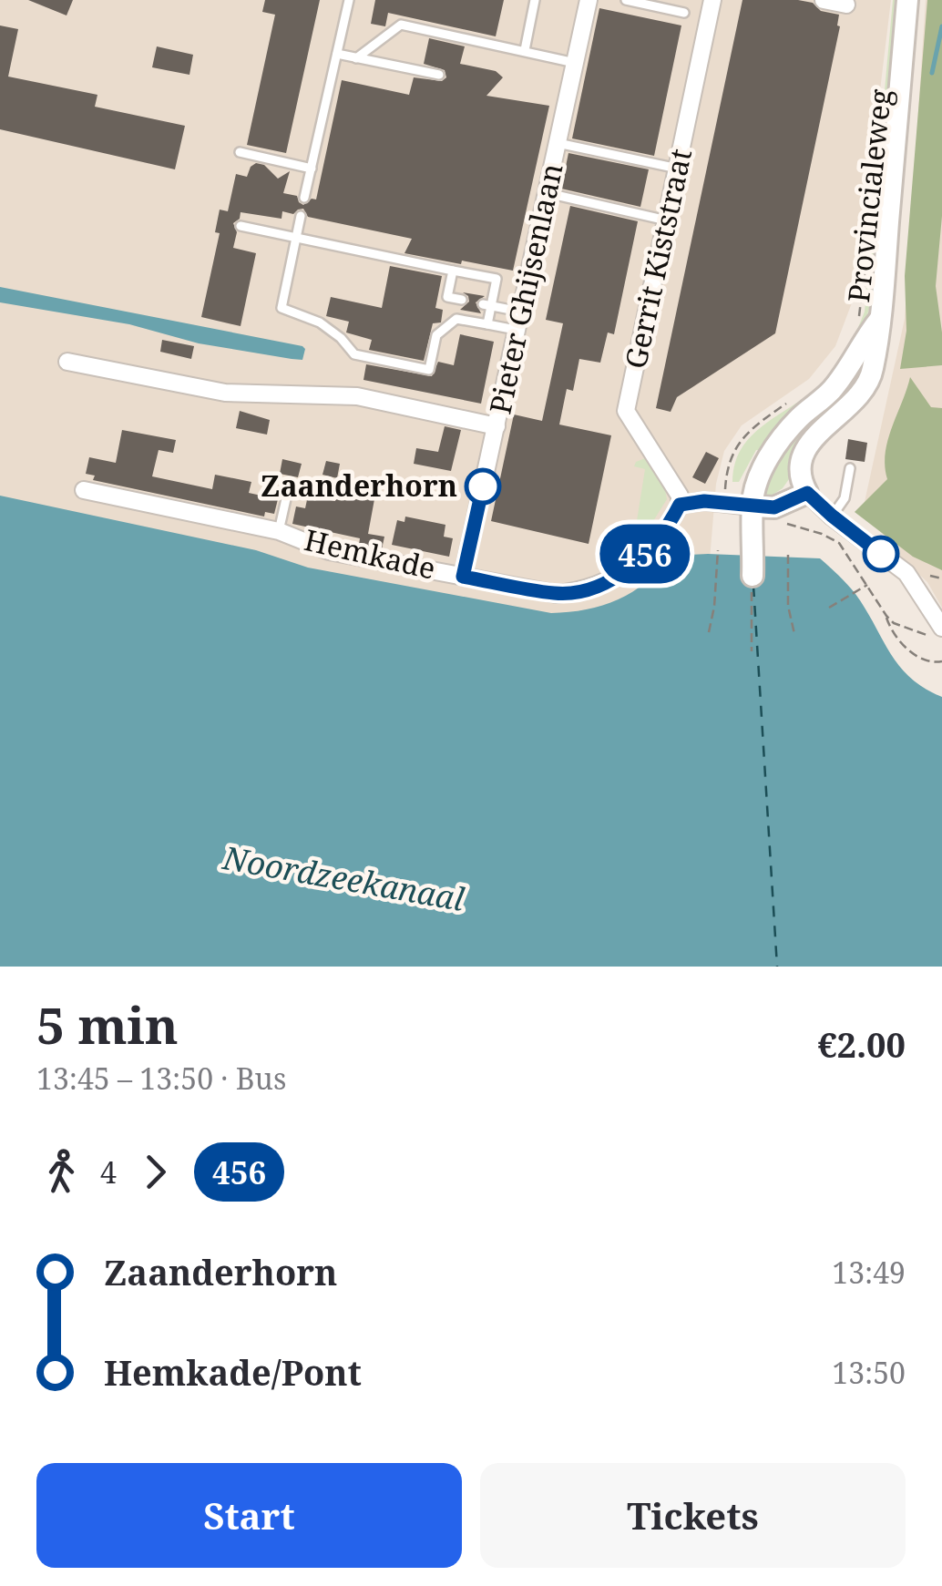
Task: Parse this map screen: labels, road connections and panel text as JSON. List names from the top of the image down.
{
  "streets": {
    "main road": ["Provincialeweg"],
    "street": ["Gerrit Kiststraat", "Pieter Ghijsenlaan", "Hemkade"]
  },
  "crossings": [
    ["Gerrit Kiststraat", "Hemkade"],
    ["Pieter Ghijsenlaan", "Hemkade"]
  ],
  "water": ["Noordzeekanaal"],
  "places": ["Zaanderhorn"],
  "lines": ["bus line 456"],
  "page": {
    "on_map": "456",
    "heading": ["5 min", "13:45 – 13:50 · Bus", "€2.00"],
    "legs": ["4", "456"],
    "list": [
      {
        "name": "Zaanderhorn",
        "value": "13:49"
      },
      {
        "name": "Hemkade/Pont",
        "value": "13:50"
      }
    ],
    "buttons": ["Start", "Tickets"]
  }
}
